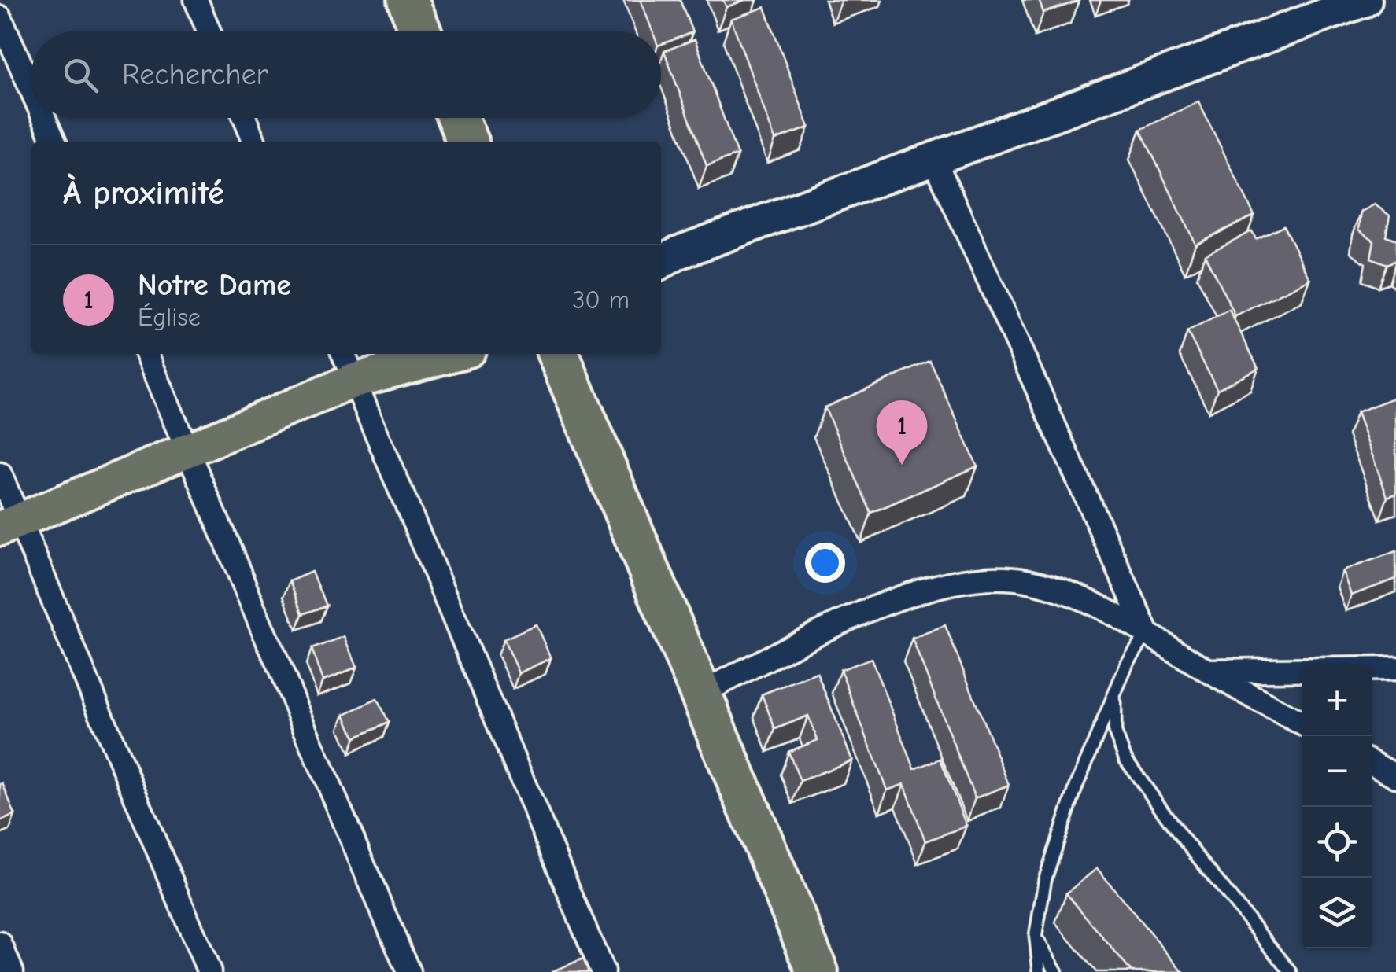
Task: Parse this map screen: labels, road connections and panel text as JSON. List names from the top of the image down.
{
  "page": {
    "search": "Rechercher",
    "heading": "À proximité",
    "list": [
      {
        "mark": "1",
        "name": "Notre Dame",
        "note": "Église",
        "value": "30 m"
      }
    ],
    "pins": "1",
    "map_buttons": ["+", "−"]
  }
}
